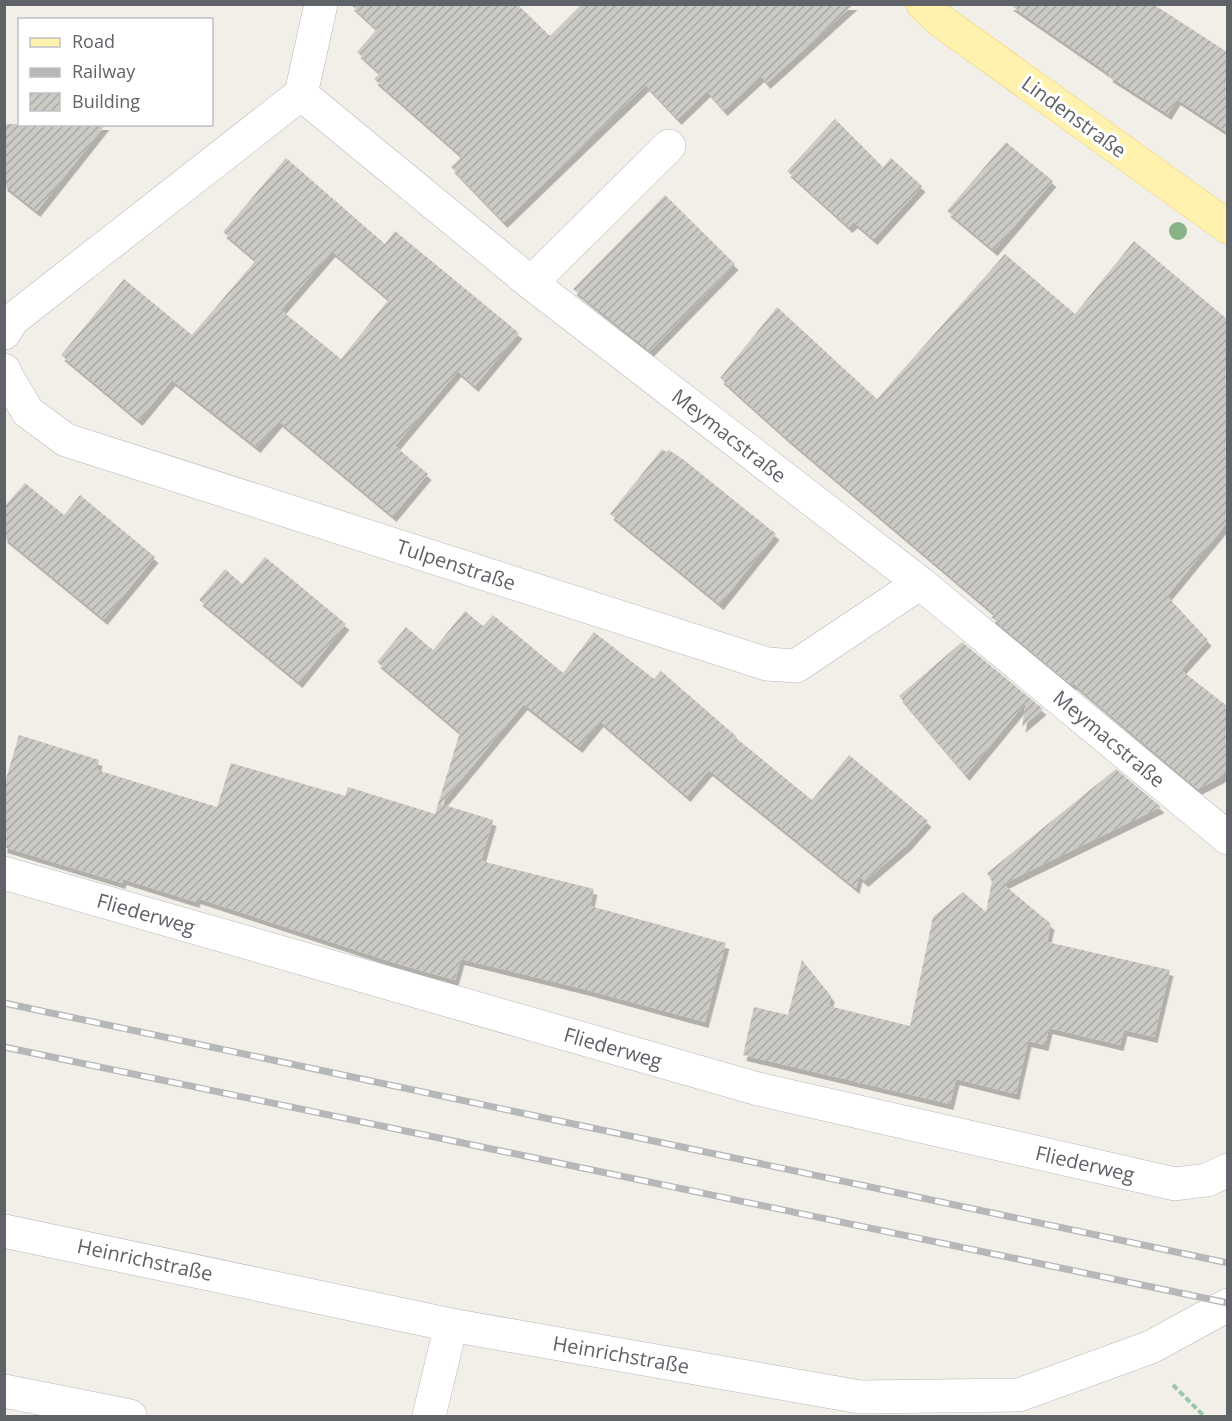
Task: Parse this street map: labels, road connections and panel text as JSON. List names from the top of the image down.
{
  "streets": {
    "main road": ["Lindenstraße"],
    "street": [
      "Meymacstraße",
      "Tulpenstraße",
      "Fliederweg",
      "Heinrichstraße"
    ]
  },
  "crossings": [
    ["Meymacstraße", "Tulpenstraße"]
  ],
  "legend": ["Road", "Railway", "Building"]
}
